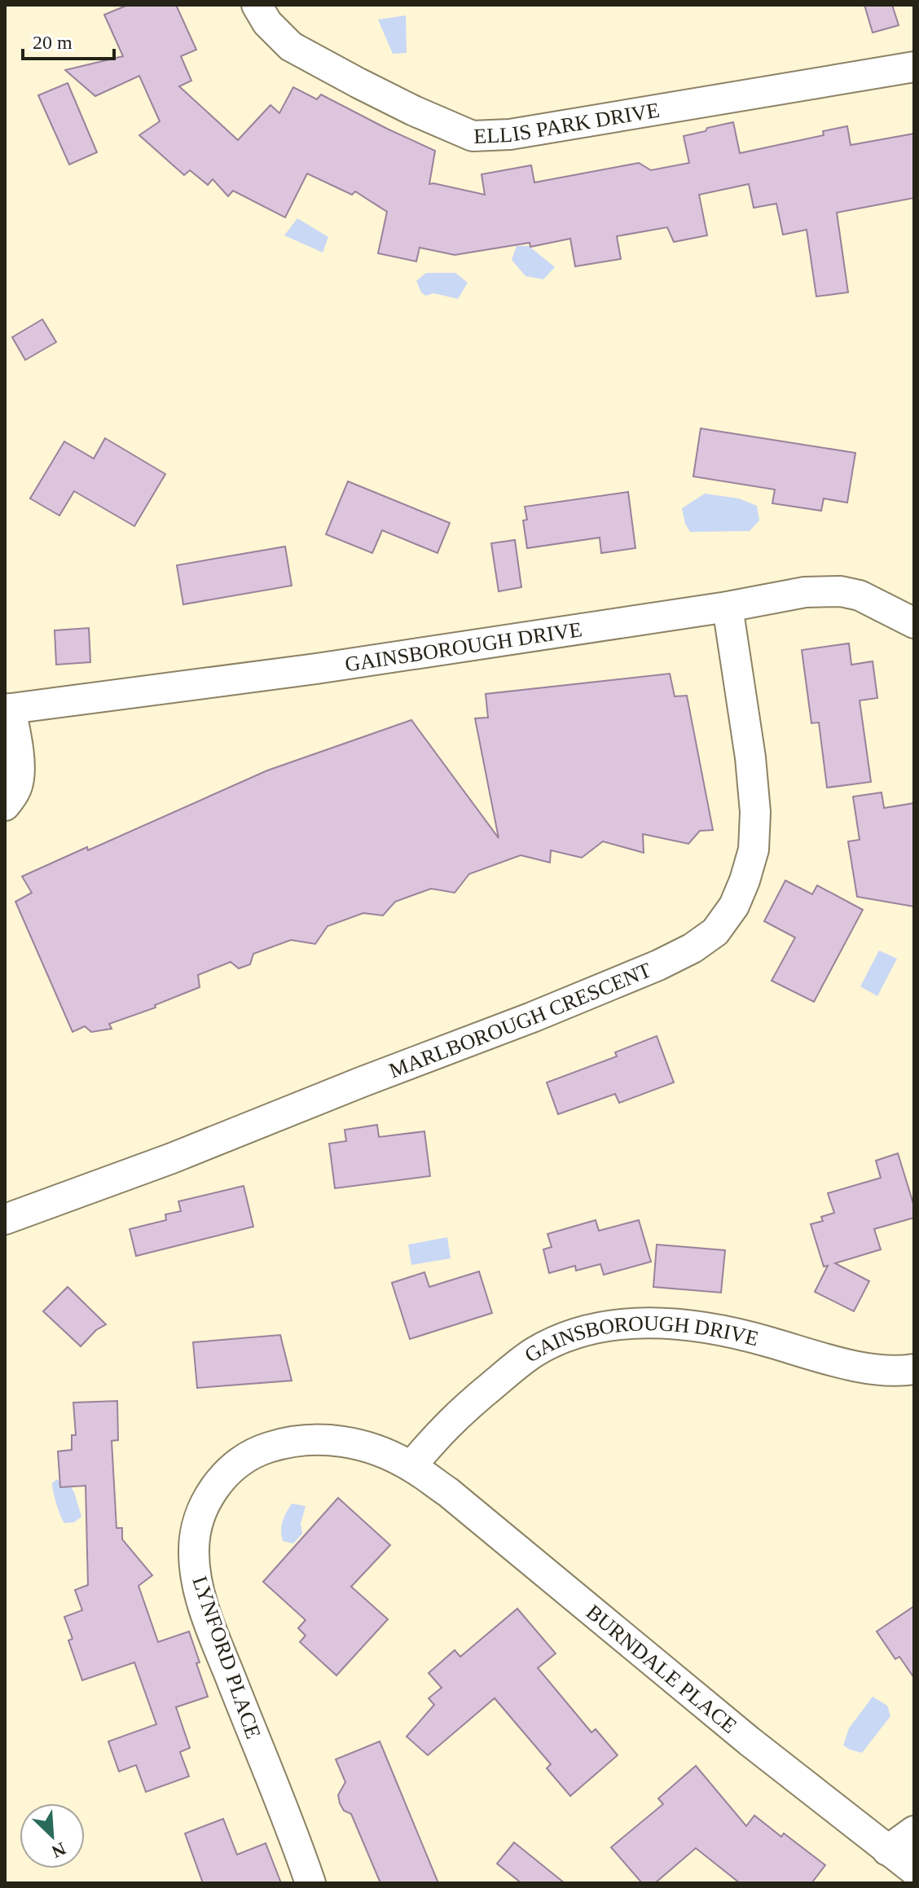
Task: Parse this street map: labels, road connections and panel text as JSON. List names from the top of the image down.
{
  "streets": {
    "street": [
      "ELLIS PARK DRIVE",
      "GAINSBOROUGH DRIVE",
      "MARLBOROUGH CRESCENT",
      "LYNFORD PLACE",
      "BURNDALE PLACE"
    ]
  },
  "crossings": [
    ["GAINSBOROUGH DRIVE", "MARLBOROUGH CRESCENT"],
    ["GAINSBOROUGH DRIVE", "LYNFORD PLACE"],
    ["GAINSBOROUGH DRIVE", "BURNDALE PLACE"],
    ["LYNFORD PLACE", "BURNDALE PLACE"]
  ],
  "scale_bar": "20 m",
  "north": "bottom right"
}
